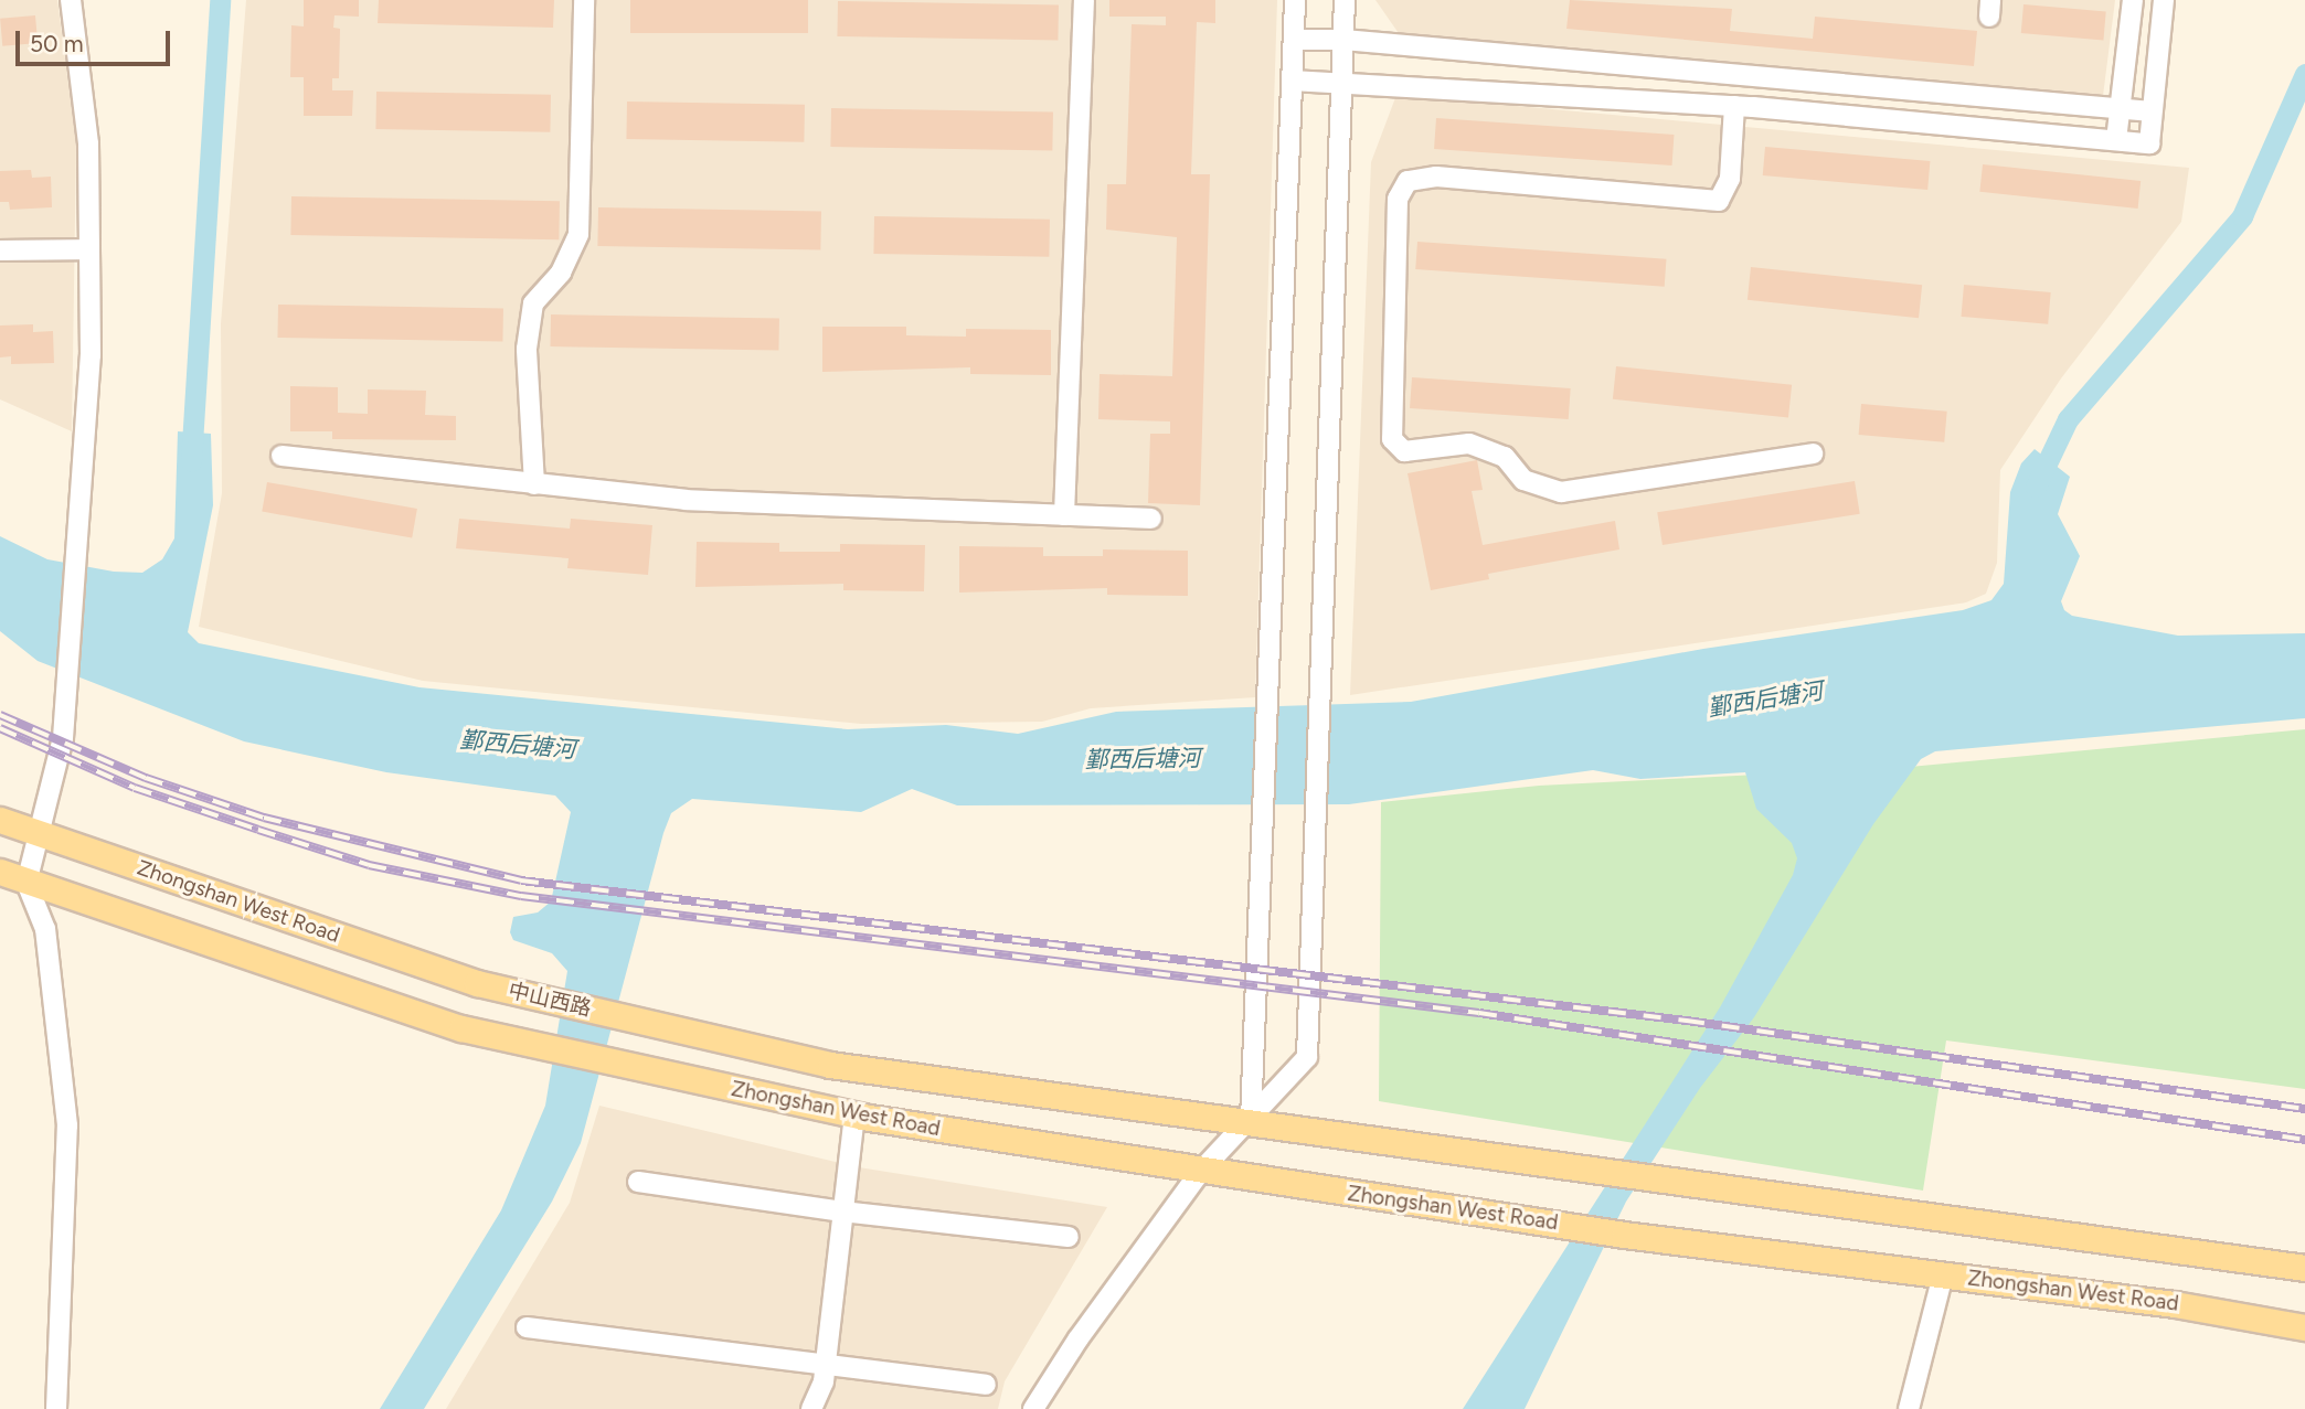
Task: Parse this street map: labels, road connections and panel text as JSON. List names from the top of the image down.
{
  "streets": {
    "main road": ["Zhongshan West Road", "中山西路"]
  },
  "crossings": [
    ["Zhongshan West Road", "中山西路"]
  ],
  "water": ["鄞西后塘河"],
  "scale_bar": "50 m"
}
